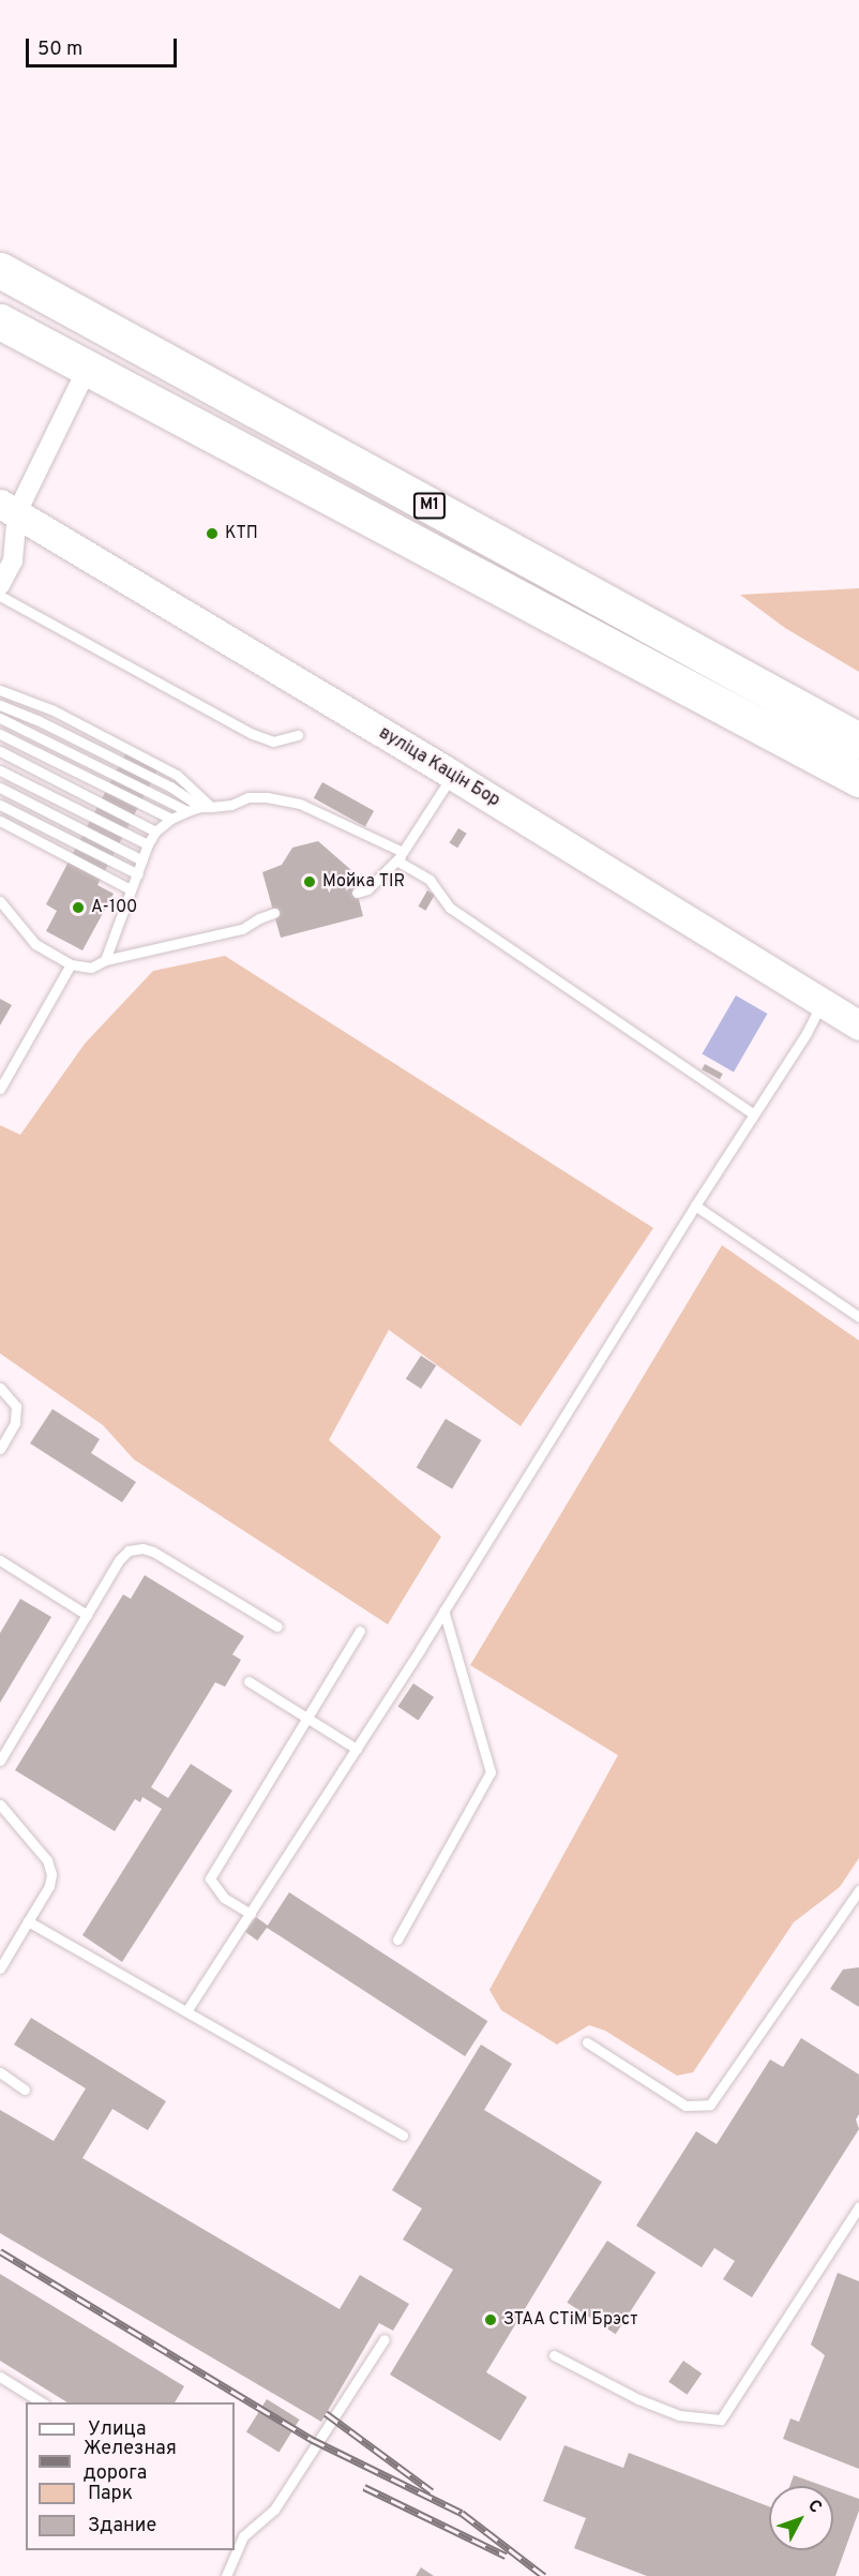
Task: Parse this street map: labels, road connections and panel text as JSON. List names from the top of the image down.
{
  "streets": {
    "highway": ["М1"],
    "main road": ["вуліца Кацін Бор"]
  },
  "places": [
    "КТП",
    "Мойка TIR",
    "А-100",
    "ЗТАА СТіМ Брэст"
  ],
  "legend": [
    "Улица",
    "Железная дорога",
    "Парк",
    "Здание"
  ],
  "scale_bar": "50 m",
  "north": "top right"
}
